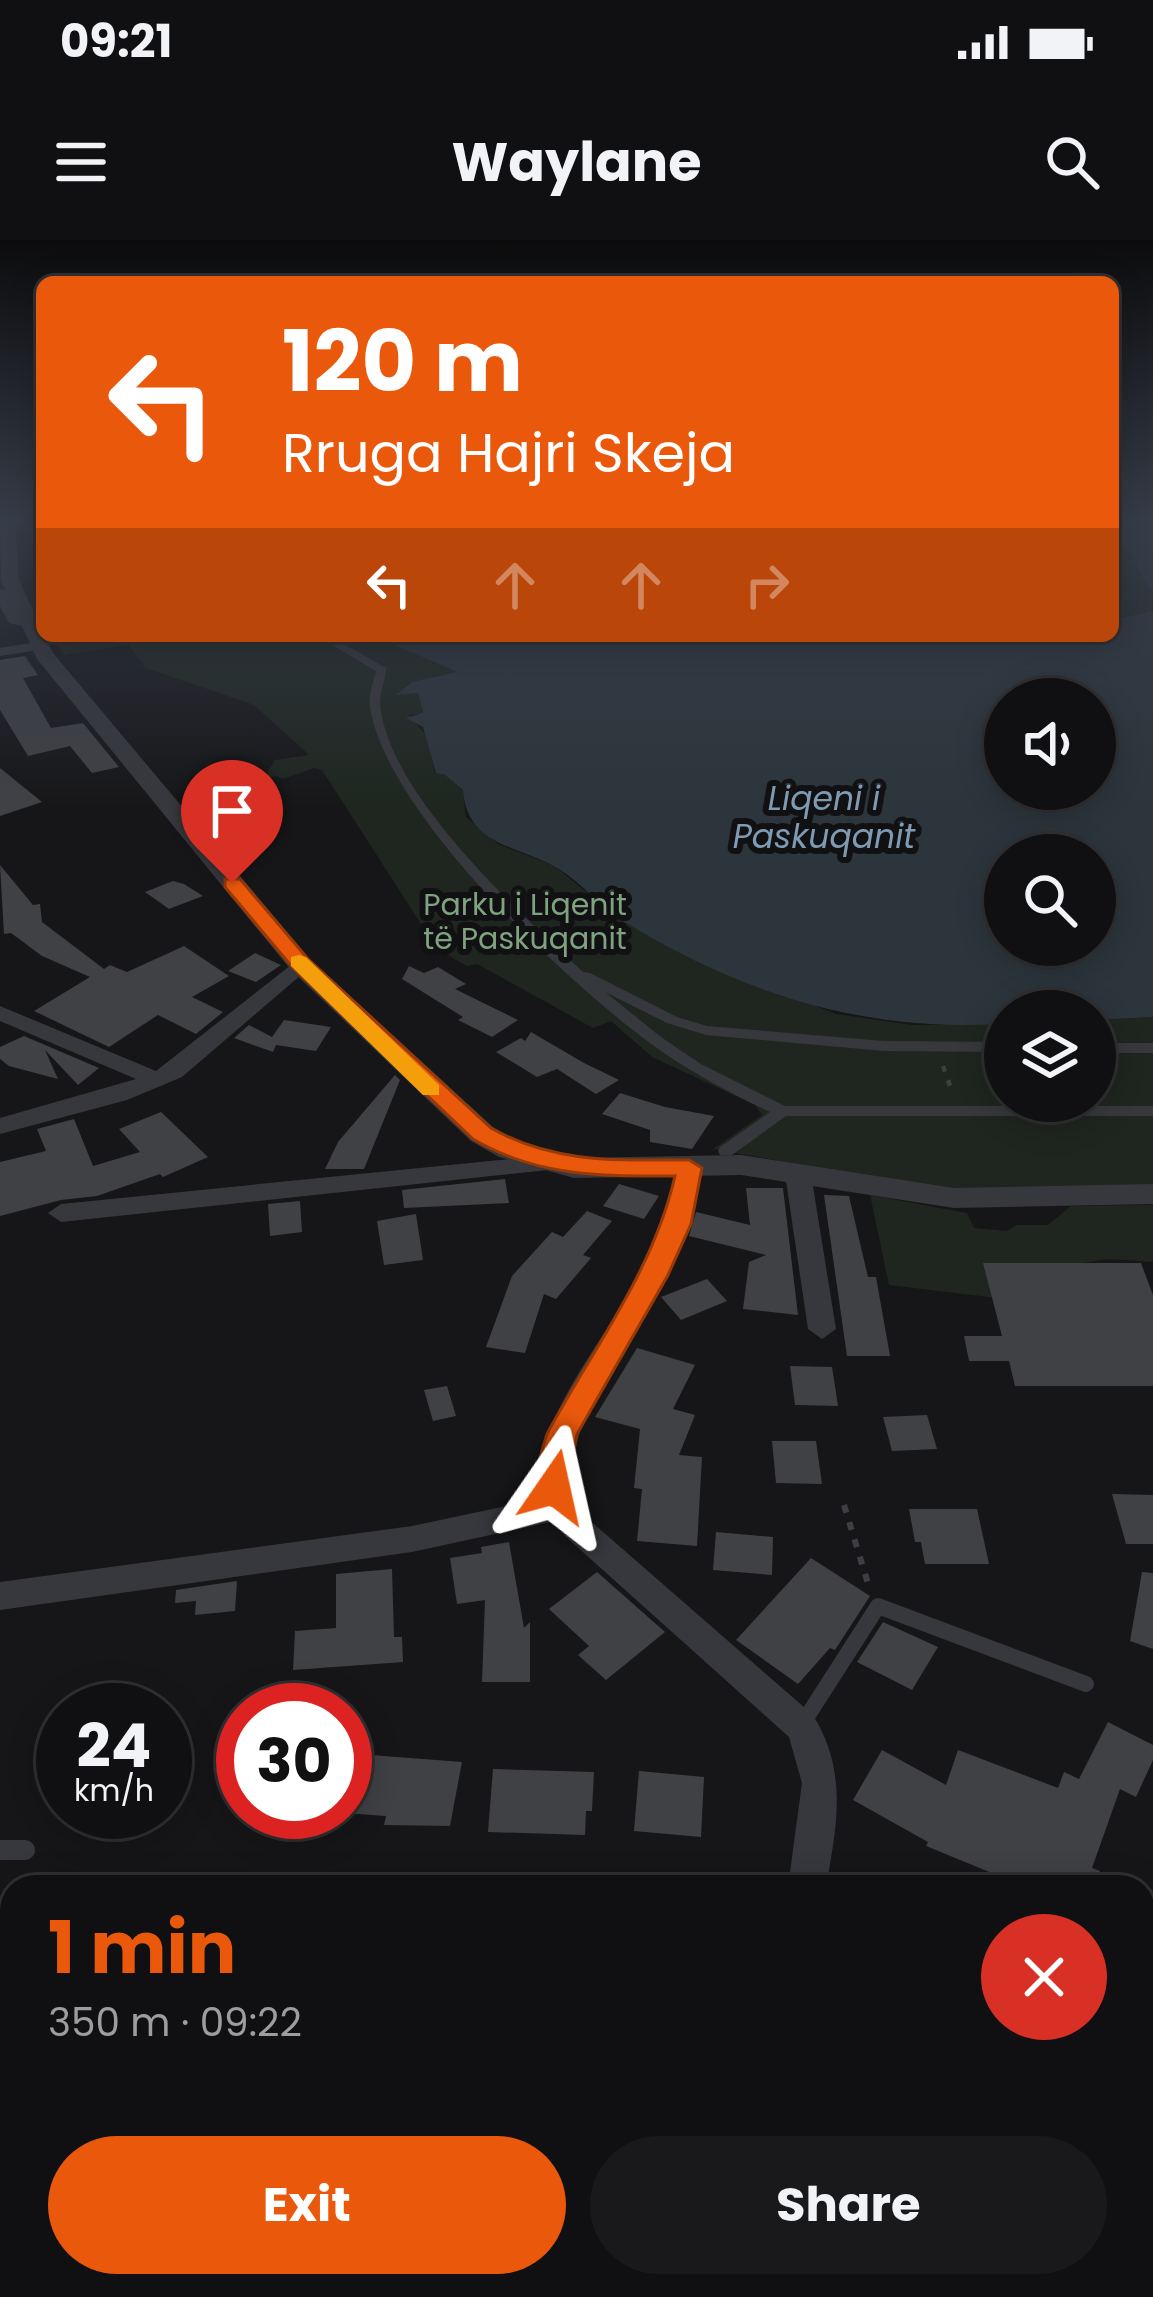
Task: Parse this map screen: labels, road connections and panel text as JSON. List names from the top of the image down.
{
  "water": ["Liqeni i Paskuqanit"],
  "parks": ["Parku i Liqenit të Paskuqanit"],
  "page": {
    "status": "09:21",
    "header": "Waylane",
    "turn": ["120 m", "Rruga Hajri Skeja"],
    "speed": "24 km/h",
    "limit": "30",
    "heading": ["1 min", "350 m · 09:22"],
    "buttons": ["Exit", "Share"]
  }
}
